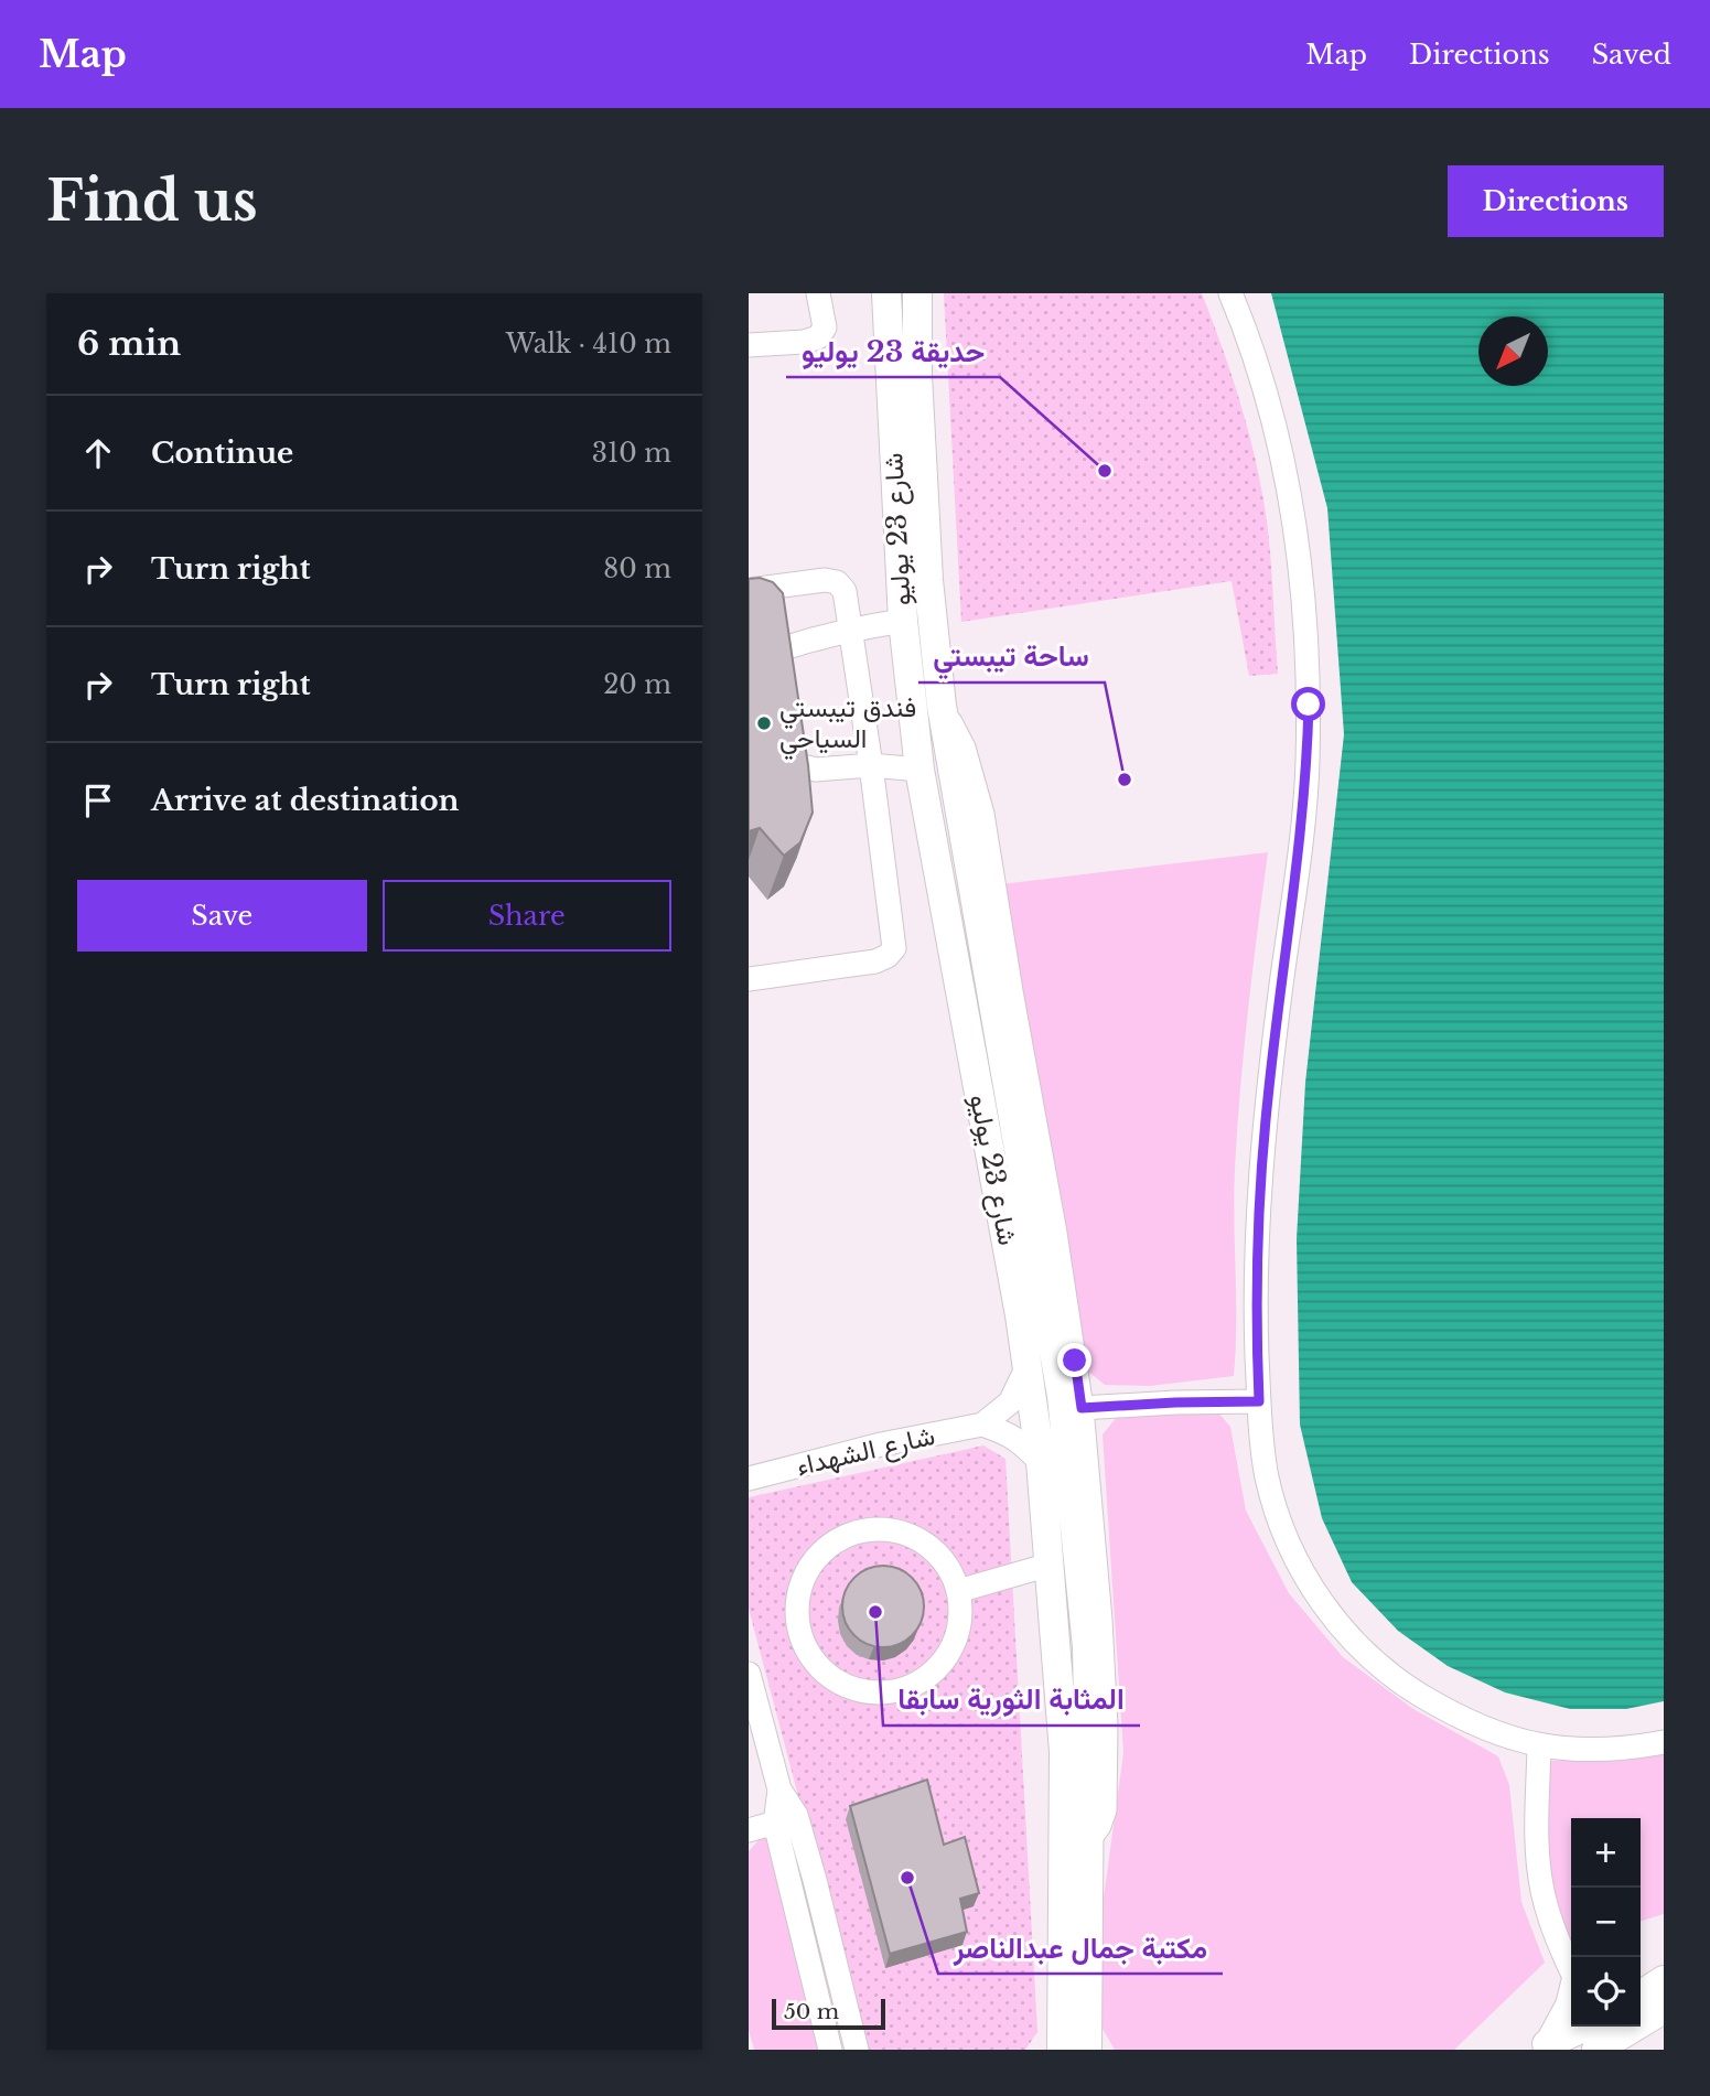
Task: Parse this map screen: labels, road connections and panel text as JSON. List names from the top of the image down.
{
  "streets": {
    "main road": ["شارع 23 يوليو"],
    "street": ["شارع الشهداء"]
  },
  "crossings": [
    ["شارع 23 يوليو", "شارع الشهداء"]
  ],
  "places": [
    "حديقة 23 يوليو",
    "فندق تيبستي السياحي",
    "ساحة تيبستي",
    "المثابة الثورية سابقا",
    "مكتبة جمال عبدالناصر"
  ],
  "scale_bar": "50 m",
  "north": "bottom left",
  "page": {
    "header": "Map",
    "nav": ["Map", "Directions", "Saved"],
    "buttons": [
      "Directions",
      ["Save", "Share"]
    ],
    "title": "Find us",
    "heading": ["6 min", "Walk · 410 m"],
    "list": [
      ["Continue", "310 m"],
      ["Turn right", "80 m"],
      ["Turn right", "20 m"],
      "Arrive at destination"
    ],
    "map_buttons": ["+", "−"],
    "scale": "50 m"
  }
}
